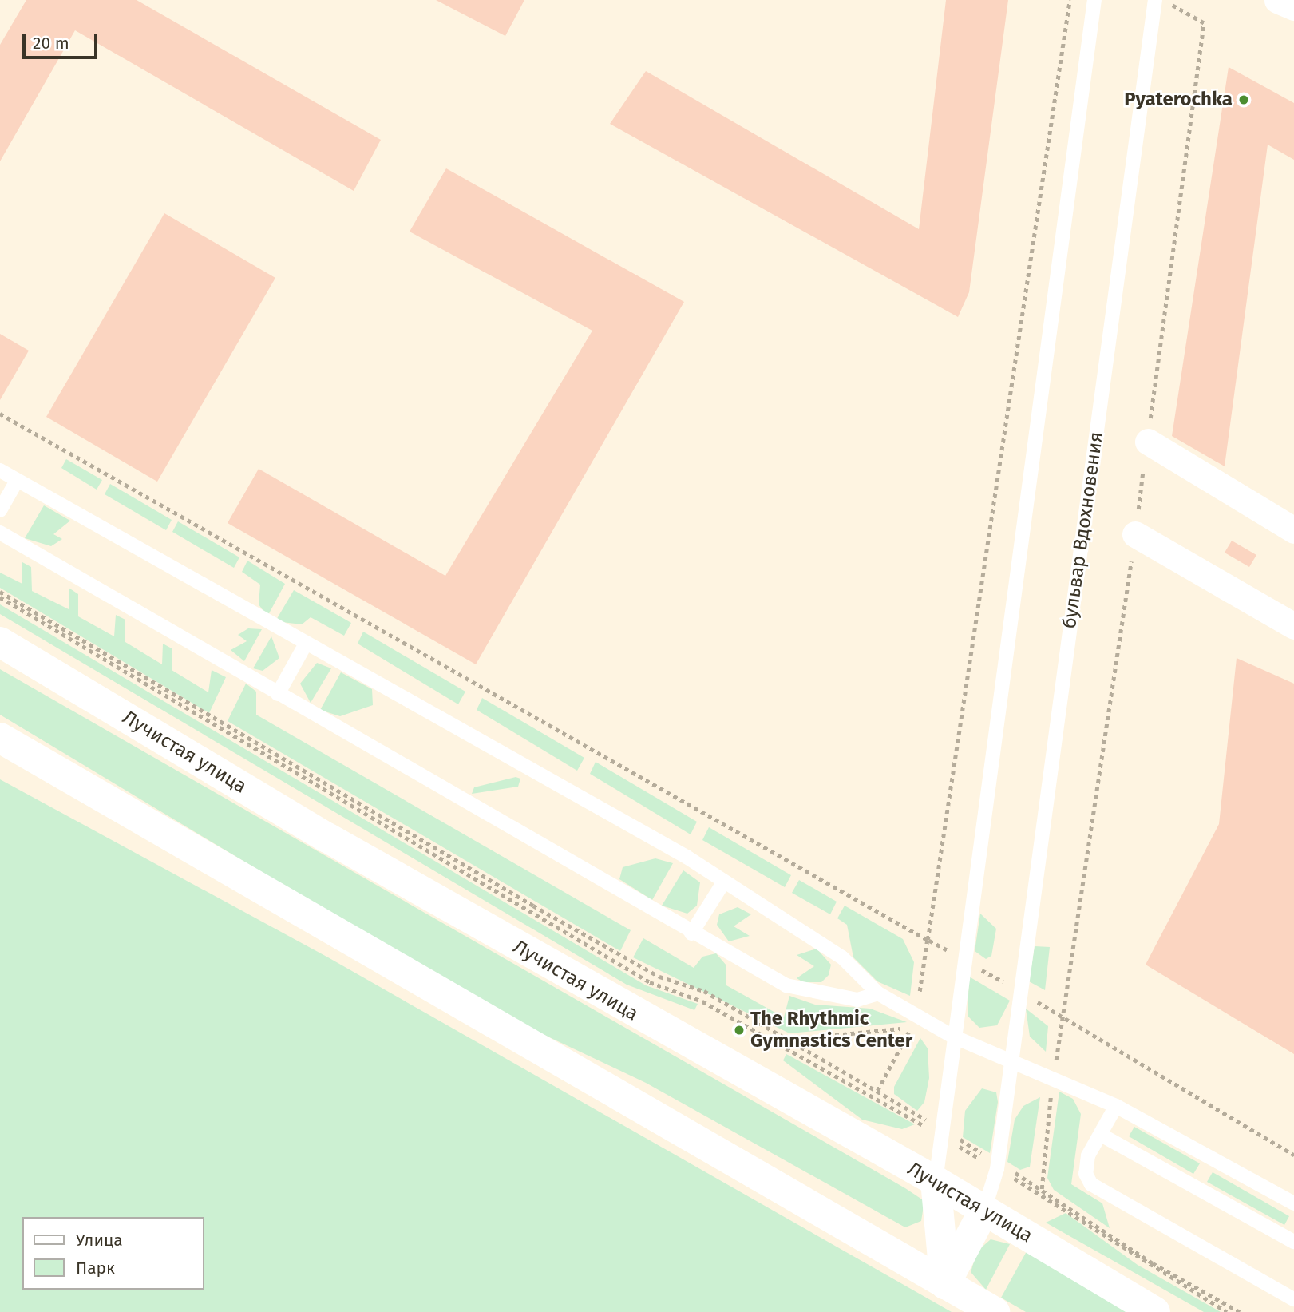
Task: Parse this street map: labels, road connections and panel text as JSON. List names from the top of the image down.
{
  "streets": {
    "main road": ["Лучистая улица"],
    "lane": ["бульвар Вдохновения"]
  },
  "crossings": [
    ["бульвар Вдохновения", "Лучистая улица"]
  ],
  "places": ["Pyaterochka", "The Rhythmic Gymnastics Center"],
  "legend": ["Улица", "Парк"],
  "scale_bar": "20 m"
}
